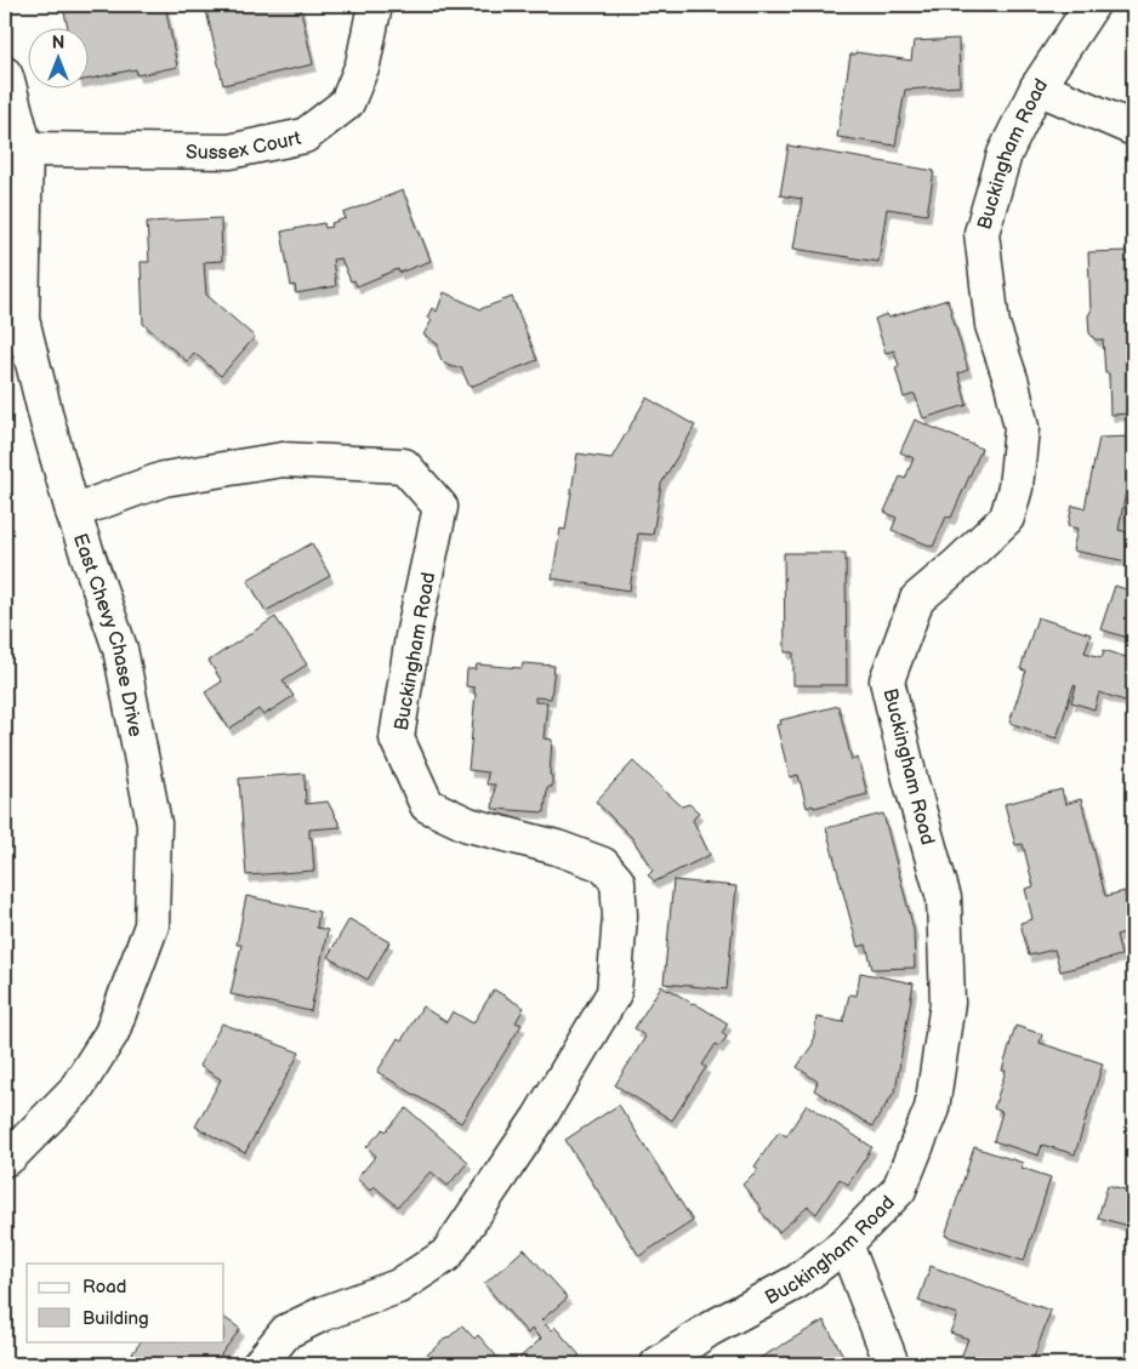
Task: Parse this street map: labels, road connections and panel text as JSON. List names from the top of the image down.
{
  "streets": {
    "street": ["Sussex Court", "Buckingham Road", "East Chevy Chase Drive"]
  },
  "crossings": [
    ["Sussex Court", "East Chevy Chase Drive"],
    ["Buckingham Road", "East Chevy Chase Drive"]
  ],
  "legend": ["Road", "Building"],
  "north": "top"
}
